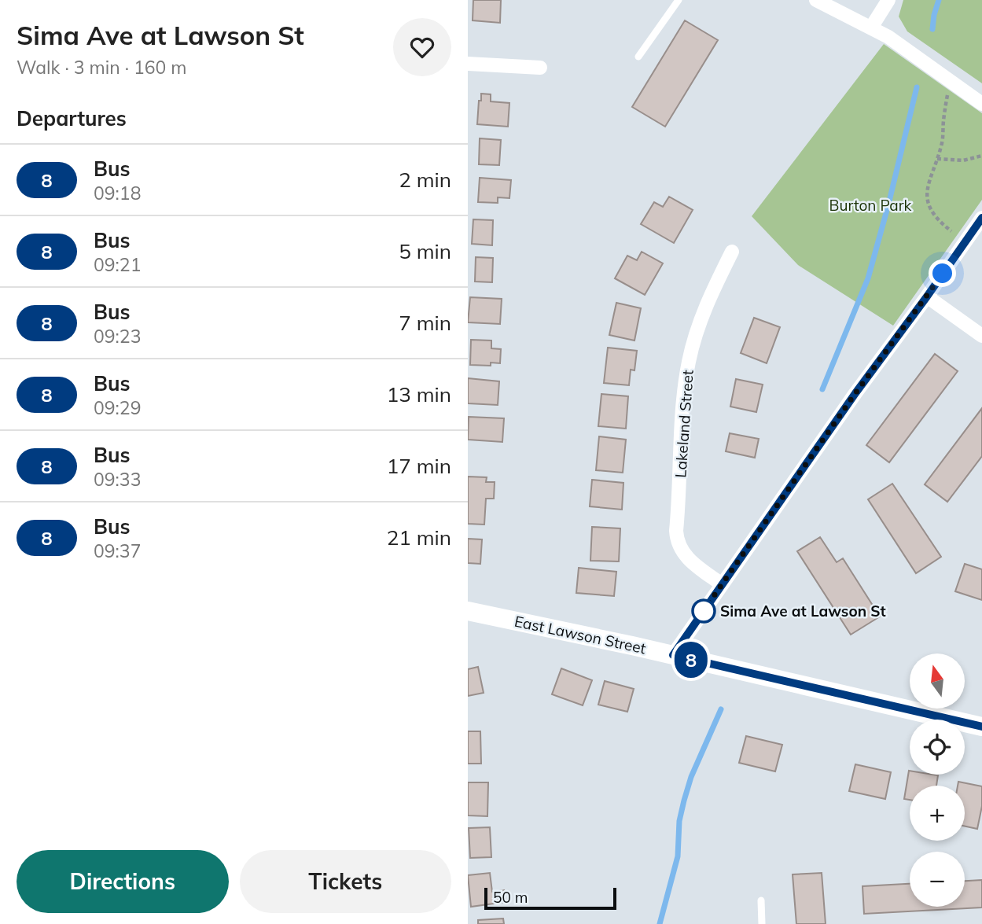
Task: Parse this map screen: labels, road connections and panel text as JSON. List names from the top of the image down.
{
  "streets": {
    "street": ["Lakeland Street", "East Lawson Street"]
  },
  "parks": ["Burton Park"],
  "places": ["Sima Ave at Lawson St"],
  "lines": ["bus line 8"],
  "scale_bar": "50 m",
  "north": "top",
  "page": {
    "heading": [
      ["Sima Ave at Lawson St", "Walk · 3 min · 160 m"],
      "Departures"
    ],
    "on_map": "8",
    "list": [
      {
        "mark": "8",
        "name": "Bus",
        "note": "09:18",
        "value": "2 min"
      },
      {
        "mark": "8",
        "name": "Bus",
        "note": "09:21",
        "value": "5 min"
      },
      {
        "mark": "8",
        "name": "Bus",
        "note": "09:23",
        "value": "7 min"
      },
      {
        "mark": "8",
        "name": "Bus",
        "note": "09:29",
        "value": "13 min"
      },
      {
        "mark": "8",
        "name": "Bus",
        "note": "09:33",
        "value": "17 min"
      },
      {
        "mark": "8",
        "name": "Bus",
        "note": "09:37",
        "value": "21 min"
      }
    ],
    "map_buttons": ["+", "−"],
    "buttons": ["Directions", "Tickets"],
    "scale": "50 m"
  }
}
